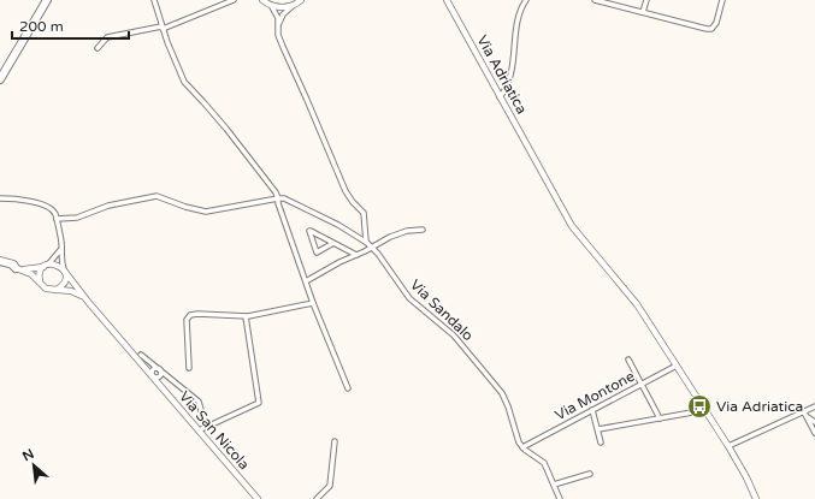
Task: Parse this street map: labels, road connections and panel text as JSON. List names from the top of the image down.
{
  "streets": {
    "street": [
      "Via Adriatica",
      "Via Sandalo",
      "Via Montone",
      "Via San Nicola"
    ]
  },
  "crossings": [
    ["Via Adriatica", "Via Montone"],
    ["Via Sandalo", "Via Montone"]
  ],
  "places": {
    "bus stop": ["Via Adriatica"]
  },
  "scale_bar": "200 m",
  "north": "top left"
}
